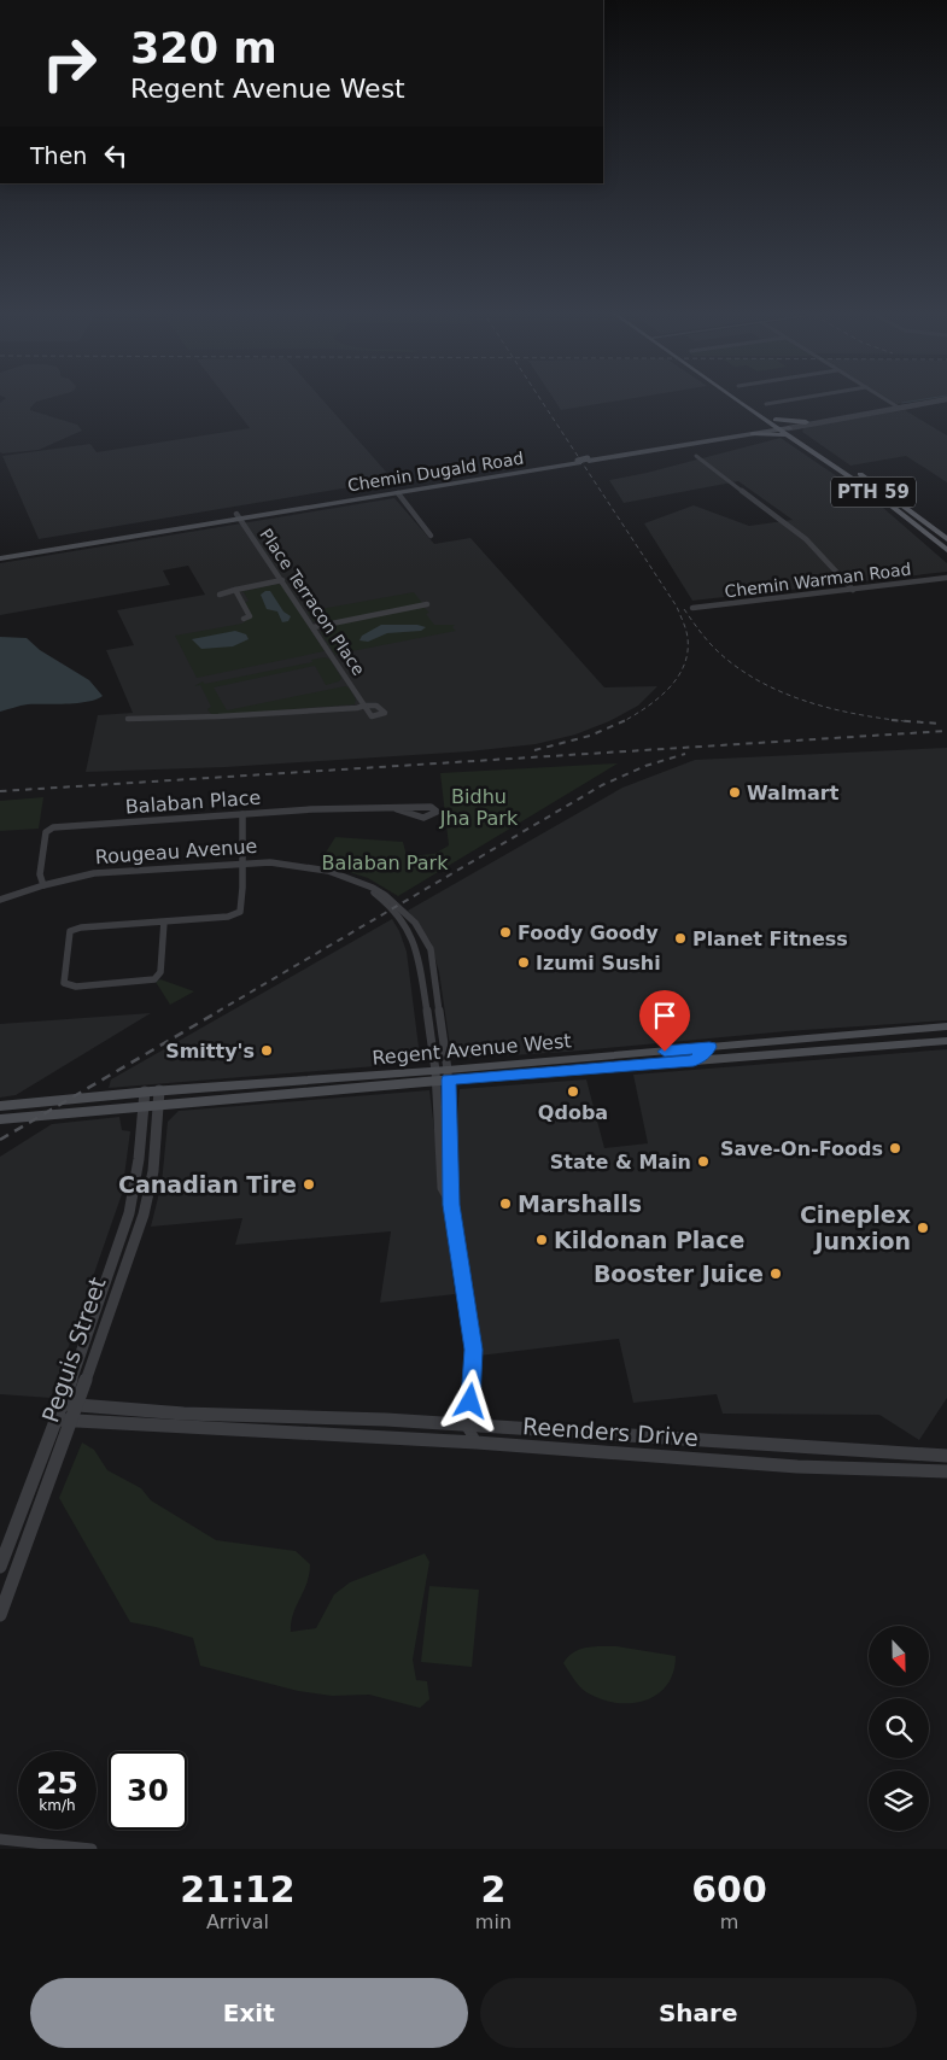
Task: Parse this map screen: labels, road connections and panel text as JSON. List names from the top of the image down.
{
  "streets": {
    "main road": ["Chemin Dugald Road", "PTH 59", "Regent Avenue West"],
    "street": [
      "Chemin Warman Road",
      "Place Terracon Place",
      "Balaban Place",
      "Rougeau Avenue",
      "Peguis Street",
      "Reenders Drive"
    ]
  },
  "crossings": [
    ["Chemin Dugald Road", "PTH 59"],
    ["Chemin Dugald Road", "Place Terracon Place"],
    ["Balaban Place", "Rougeau Avenue"],
    ["Rougeau Avenue", "Regent Avenue West"],
    ["Regent Avenue West", "Peguis Street"],
    ["Peguis Street", "Reenders Drive"]
  ],
  "parks": ["Bidhu Jha Park", "Balaban Park"],
  "places": [
    "Walmart",
    "Foody Goody",
    "Planet Fitness",
    "Izumi Sushi",
    "Smitty's",
    "Qdoba",
    "Save-On-Foods",
    "State & Main",
    "Canadian Tire",
    "Marshalls",
    "Cineplex Junxion",
    "Kildonan Place",
    "Booster Juice"
  ],
  "north": "bottom",
  "page": {
    "turn": ["320 m", "Regent Avenue West"],
    "then": "Then",
    "speed": "25 km/h",
    "limit": "30",
    "eta": [
      "21:12",
      "Arrival",
      "2",
      "min",
      "600",
      "m"
    ],
    "buttons": ["Exit", "Share"]
  }
}
